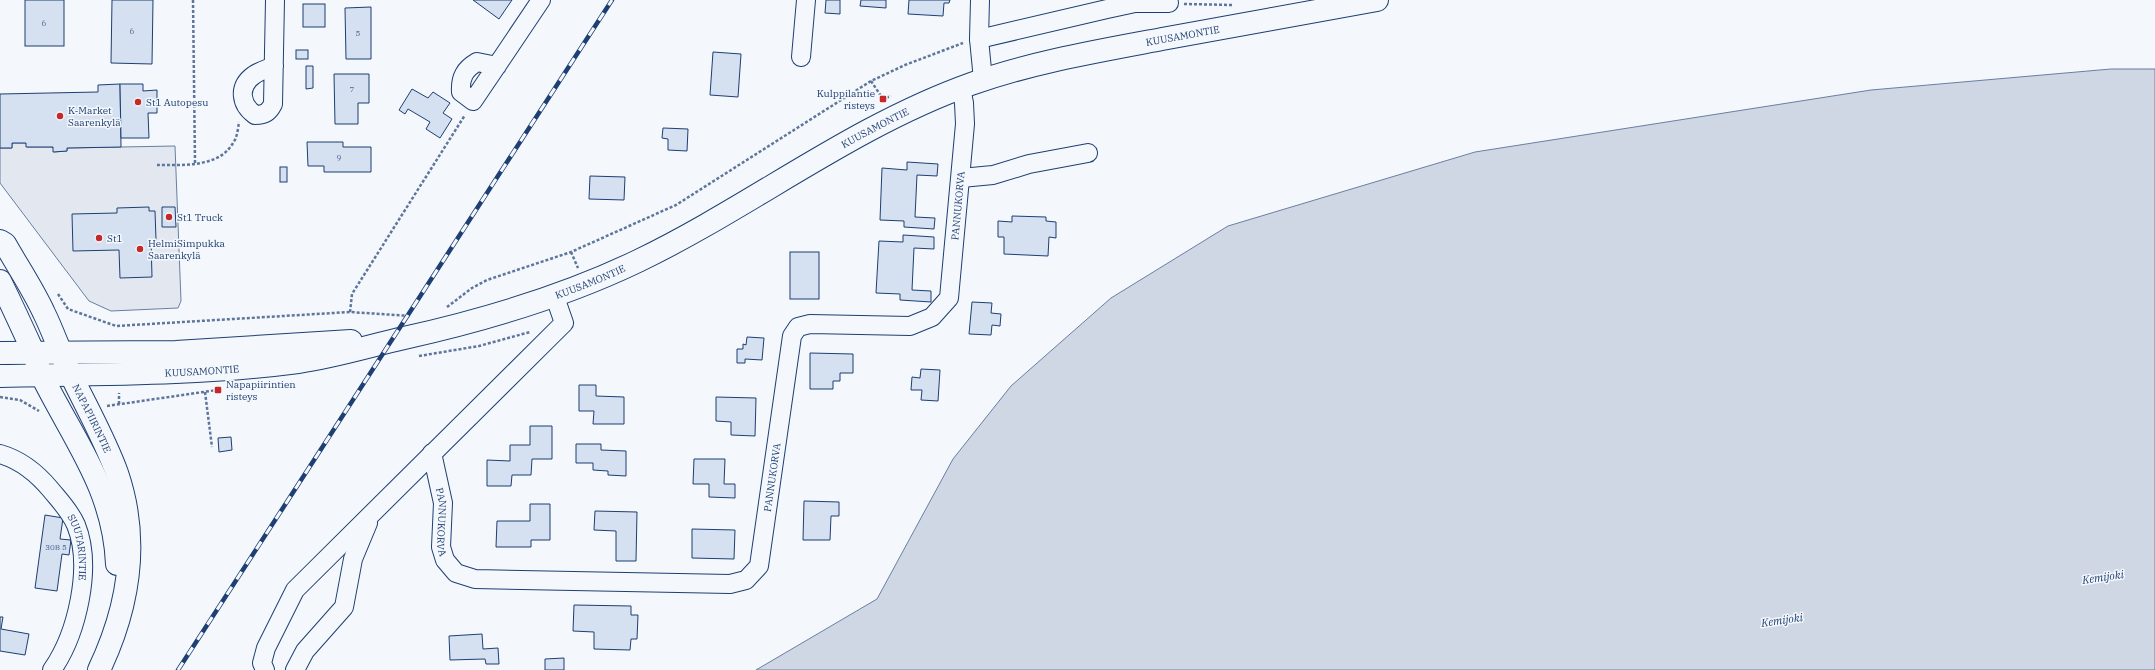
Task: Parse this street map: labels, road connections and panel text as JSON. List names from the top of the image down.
{
  "streets": {
    "main road": ["KUUSAMONTIE", "NAPAPIIRINTIE"],
    "street": ["PANNUKORVA", "SUUTARINTIE"]
  },
  "crossings": [
    ["KUUSAMONTIE", "PANNUKORVA"],
    ["KUUSAMONTIE", "NAPAPIIRINTIE"]
  ],
  "water": ["Kemijoki"],
  "places": {
    "transit": ["Kulppilantie risteys", "Napapiirintien risteys"],
    "other": [
      "St1 Autopesu",
      "K-Market Saarenkylä",
      "St1 Truck",
      "St1",
      "HelmiSimpukka Saarenkylä"
    ]
  },
  "house_numbers": [
    "6",
    "6",
    "5",
    "7",
    "9",
    "30B 5"
  ]
}
